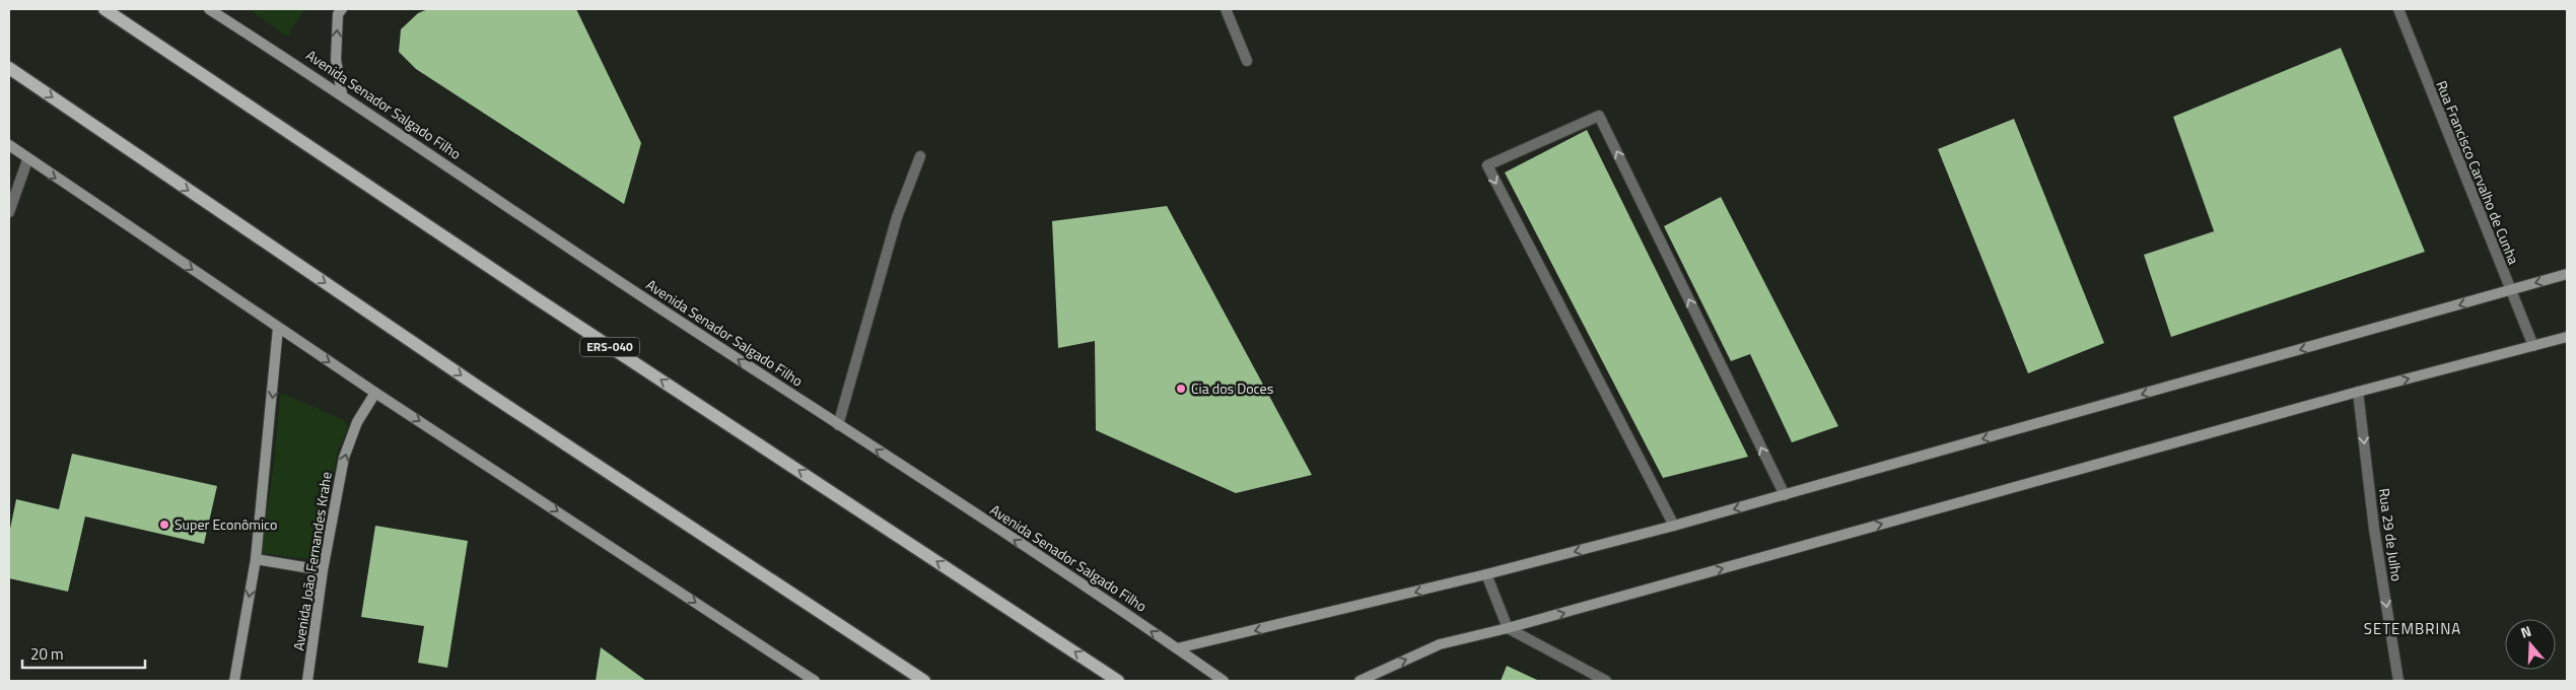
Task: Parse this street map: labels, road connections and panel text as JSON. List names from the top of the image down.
{
  "streets": {
    "main road": ["Avenida Senador Salgado Filho", "ERS-040", "Avenida João Fernandes Krahe"],
    "street": ["Rua Francisco Carvalho de Cunha", "Rua 29 de Julho"]
  },
  "one_way": ["Rua 29 de Julho"],
  "districts": ["SETEMBRINA"],
  "places": ["Cia dos Doces", "Super Econômico"],
  "scale_bar": "20 m",
  "north": "top"
}
